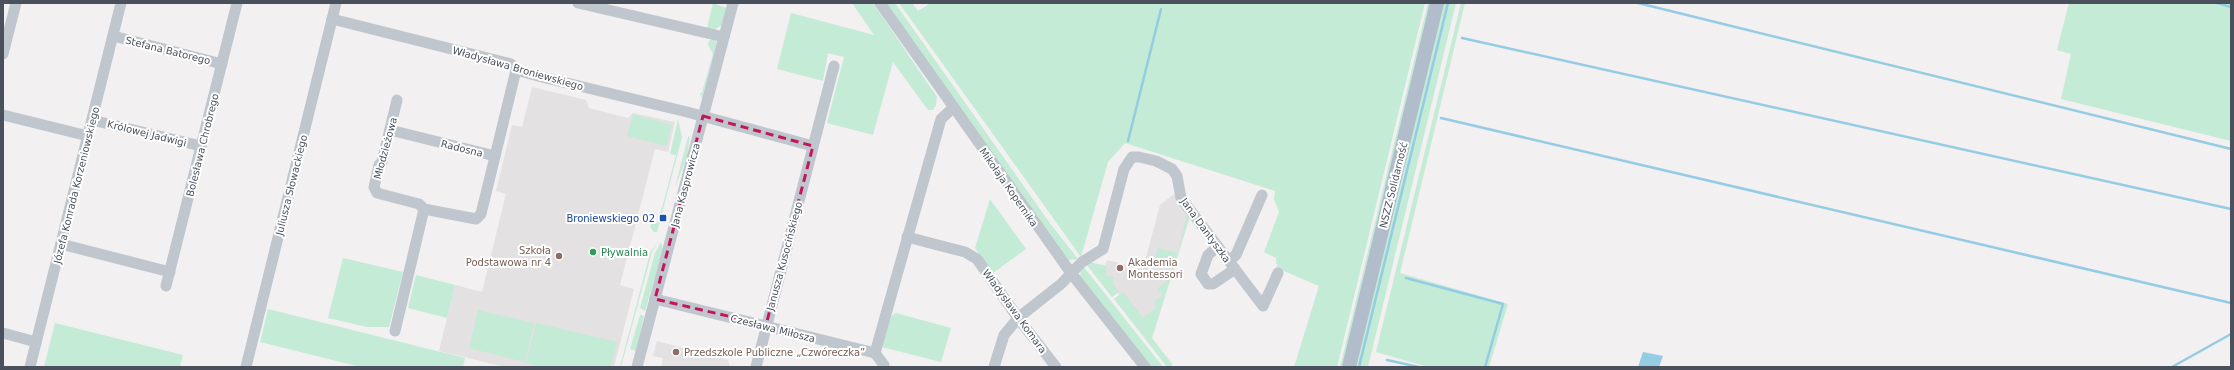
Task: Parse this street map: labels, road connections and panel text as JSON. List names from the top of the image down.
{
  "streets": {
    "main road": ["NSZZ Solidarność"],
    "street": [
      "Stefana Batorego",
      "Władysława Broniewskiego",
      "Królowej Jadwigi",
      "Bolesława Chrobrego",
      "Młodzieżowa",
      "Radosna",
      "Józefa Konrada Korzeniowskiego",
      "Juliusza Słowackiego",
      "Jana Kasprowicza",
      "Mikołaja Kopernika",
      "Jana Dantyszka",
      "Janusza Kusocińskiego",
      "Władysława Komara",
      "Czesława Miłosza"
    ]
  },
  "crossings": [
    ["Stefana Batorego", "Bolesława Chrobrego"],
    ["Stefana Batorego", "Józefa Konrada Korzeniowskiego"],
    ["Władysława Broniewskiego", "Radosna"],
    ["Władysława Broniewskiego", "Juliusza Słowackiego"],
    ["Władysława Broniewskiego", "Jana Kasprowicza"],
    ["Królowej Jadwigi", "Bolesława Chrobrego"],
    ["Królowej Jadwigi", "Józefa Konrada Korzeniowskiego"],
    ["Młodzieżowa", "Radosna"],
    ["Jana Kasprowicza", "Czesława Miłosza"],
    ["Mikołaja Kopernika", "Jana Dantyszka"],
    ["Janusza Kusocińskiego", "Czesława Miłosza"]
  ],
  "places": {
    "transit": ["Broniewskiego 02"],
    "other": [
      "Pływalnia",
      "Szkoła Podstawowa nr 4",
      "Akademia Montessori",
      "Przedszkole Publiczne „Czwóreczka”"
    ]
  }
}
